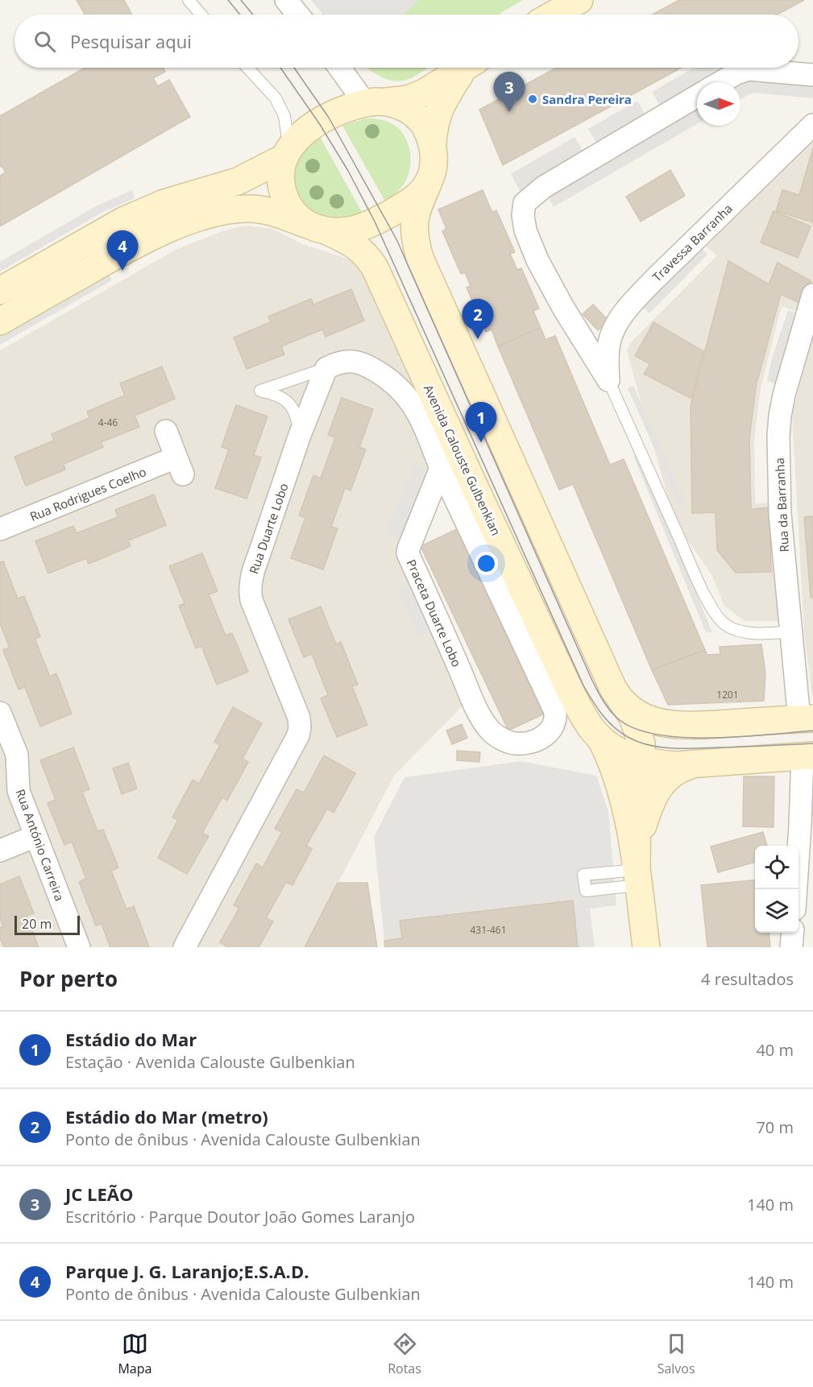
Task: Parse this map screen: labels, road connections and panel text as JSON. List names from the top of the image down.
{
  "streets": {
    "main road": ["Avenida Calouste Gulbenkian"],
    "street": [
      "Travessa Barranha",
      "Rua Rodrigues Coelho",
      "Rua da Barranha",
      "Rua Duarte Lobo",
      "Praceta Duarte Lobo",
      "Rua António Carreira"
    ]
  },
  "places": ["Sandra Pereira"],
  "house_numbers": ["4-46", "1201", "431-461"],
  "scale_bar": "20 m",
  "north": "right",
  "page": {
    "search": "Pesquisar aqui",
    "pins": [
      "3",
      "4",
      "2",
      "1"
    ],
    "scale": "20 m",
    "heading": ["Por perto", "4 resultados"],
    "list": [
      {
        "mark": "1",
        "name": "Estádio do Mar",
        "note": "Estação · Avenida Calouste Gulbenkian",
        "value": "40 m"
      },
      {
        "mark": "2",
        "name": "Estádio do Mar (metro)",
        "note": "Ponto de ônibus · Avenida Calouste Gulbenkian",
        "value": "70 m"
      },
      {
        "mark": "3",
        "name": "JC LEÃO",
        "note": "Escritório · Parque Doutor João Gomes Laranjo",
        "value": "140 m"
      },
      {
        "mark": "4",
        "name": "Parque J. G. Laranjo;E.S.A.D.",
        "note": "Ponto de ônibus · Avenida Calouste Gulbenkian",
        "value": "140 m"
      }
    ],
    "nav": ["Mapa", "Rotas", "Salvos"]
  }
}
